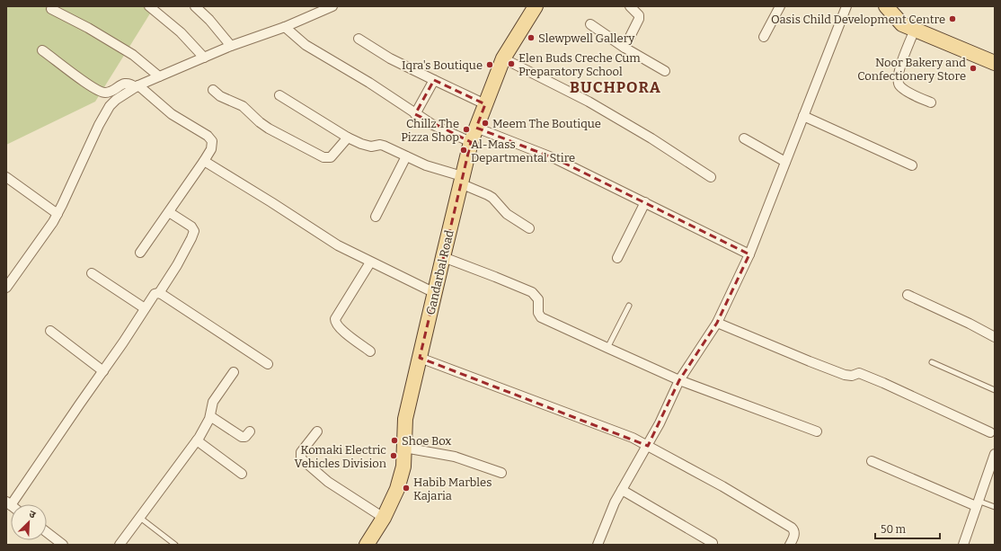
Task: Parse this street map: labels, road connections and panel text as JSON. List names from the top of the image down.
{
  "streets": {
    "main road": ["Gandarbal Road"]
  },
  "districts": ["BUCHPORA"],
  "places": [
    "Oasis Child Development Centre",
    "Slewpwell Gallery",
    "Elen Buds Creche Cum Preparatory School",
    "Iqra's Boutique",
    "Noor Bakery and Confectionery Store",
    "Meem The Boutique",
    "Chillz The Pizza Shop",
    "Al-Mass Departmental Stire",
    "Shoe Box",
    "Komaki Electric Vehicles Division",
    "Habib Marbles Kajaria"
  ],
  "scale_bar": "50 m",
  "north": "top right"
}
